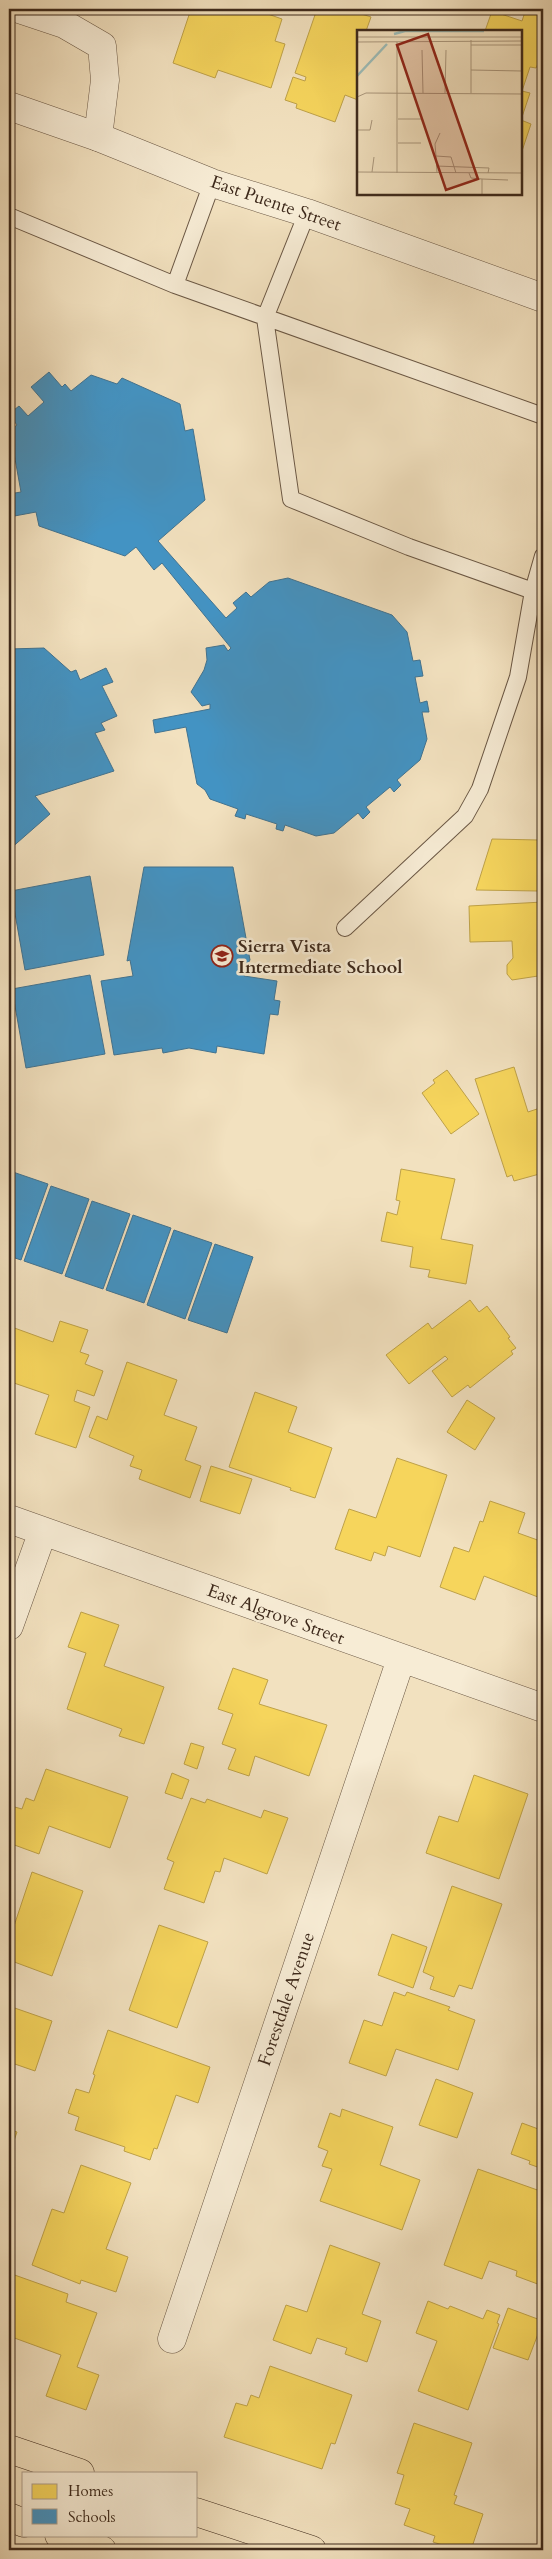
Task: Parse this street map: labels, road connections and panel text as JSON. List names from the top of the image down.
{
  "streets": {
    "street": ["East Puente Street", "East Algrove Street", "Forestdale Avenue"]
  },
  "crossings": [
    ["East Algrove Street", "Forestdale Avenue"]
  ],
  "places": {
    "school or university": ["Sierra Vista Intermediate School"]
  },
  "legend": ["Homes", "Schools"]
}
